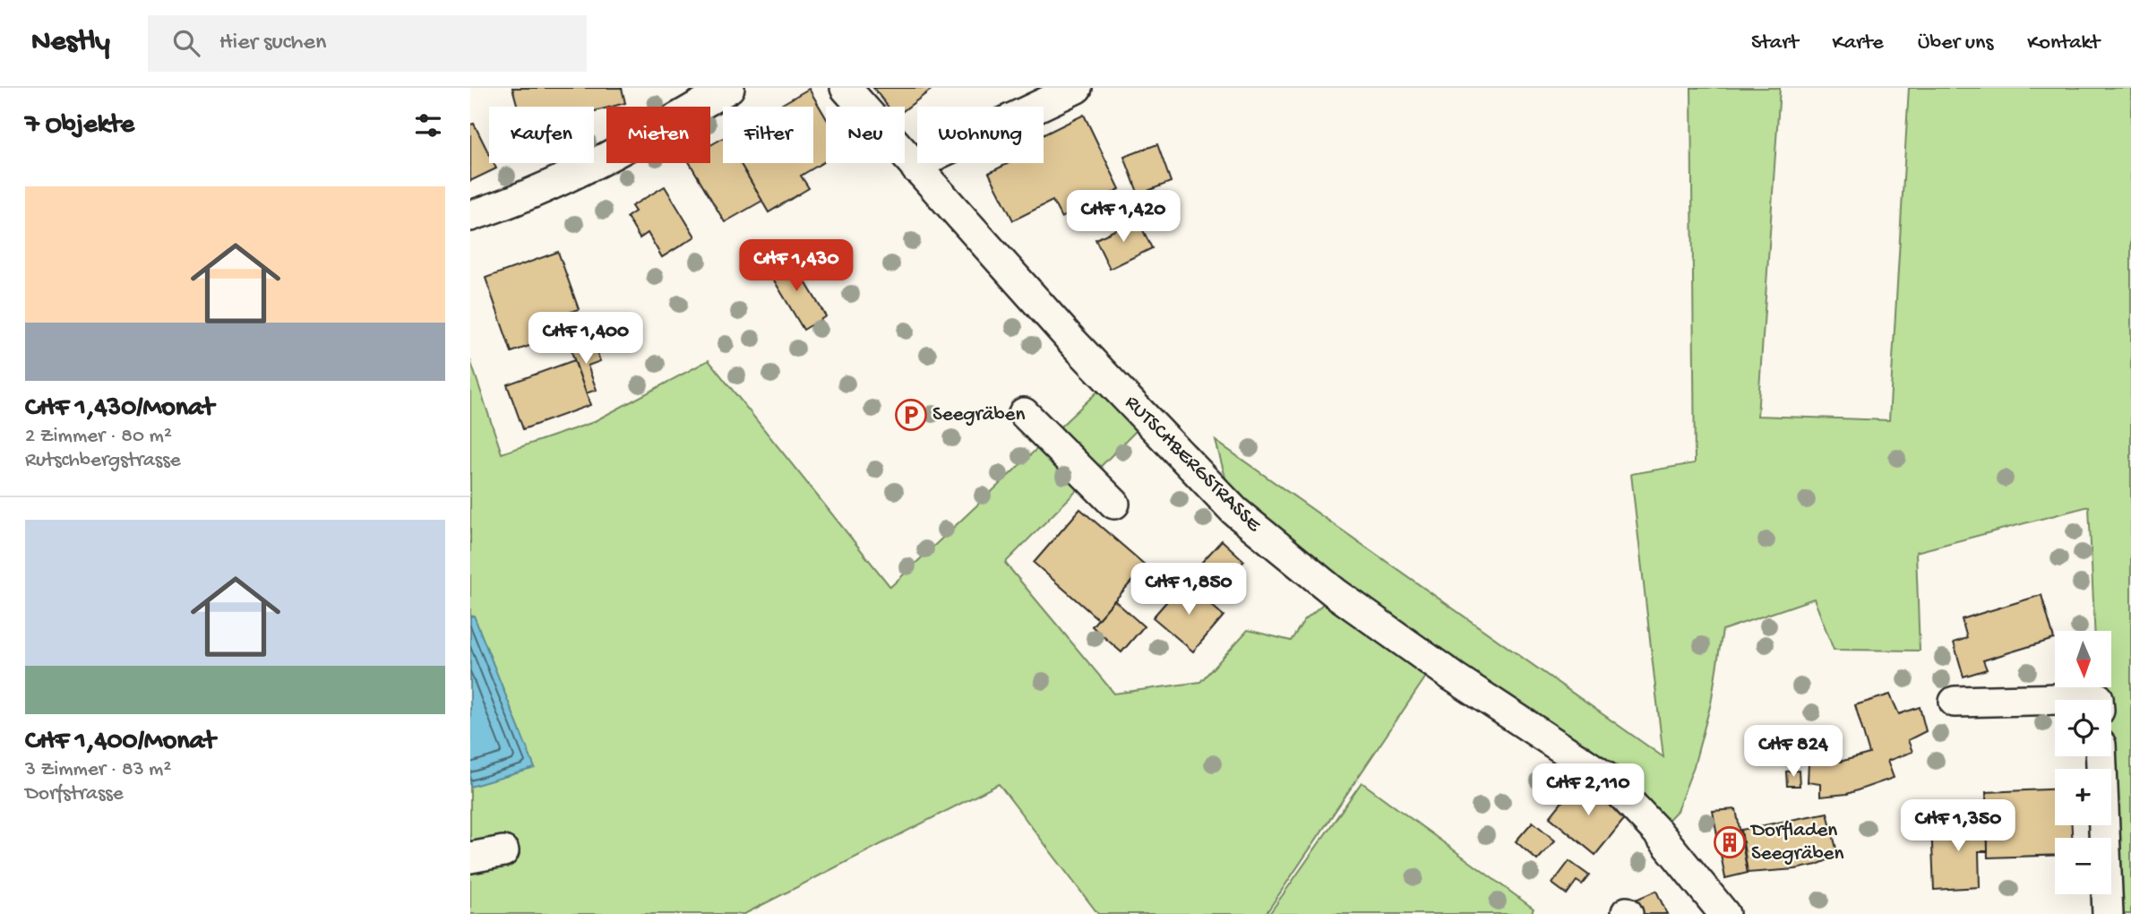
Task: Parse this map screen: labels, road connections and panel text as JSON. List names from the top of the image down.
{
  "streets": {
    "street": ["RUTSCHBERGSTRASSE"]
  },
  "places": {
    "parking": ["Seegräben"],
    "building": ["Dorfladen Seegräben"]
  },
  "north": "bottom",
  "page": {
    "header": "Nestly",
    "search": "Hier suchen",
    "nav": [
      "Start",
      "Karte",
      "Über uns",
      "Kontakt"
    ],
    "heading": "7 Objekte",
    "chip": [
      "Kaufen",
      "Mieten",
      "Filter",
      "Neu",
      "Wohnung"
    ],
    "list": [
      {
        "name": "CHF 1,430/Monat",
        "note": "2 Zimmer · 80 m² · Rutschbergstrasse"
      },
      {
        "name": "CHF 1,400/Monat",
        "note": "3 Zimmer · 83 m² · Dorfstrasse"
      }
    ],
    "price": [
      "CHF 1,420",
      "CHF 1,430",
      "CHF 1,400",
      "CHF 1,850",
      "CHF 824",
      "CHF 2,110",
      "CHF 1,350"
    ],
    "map_buttons": ["+", "−"]
  }
}
